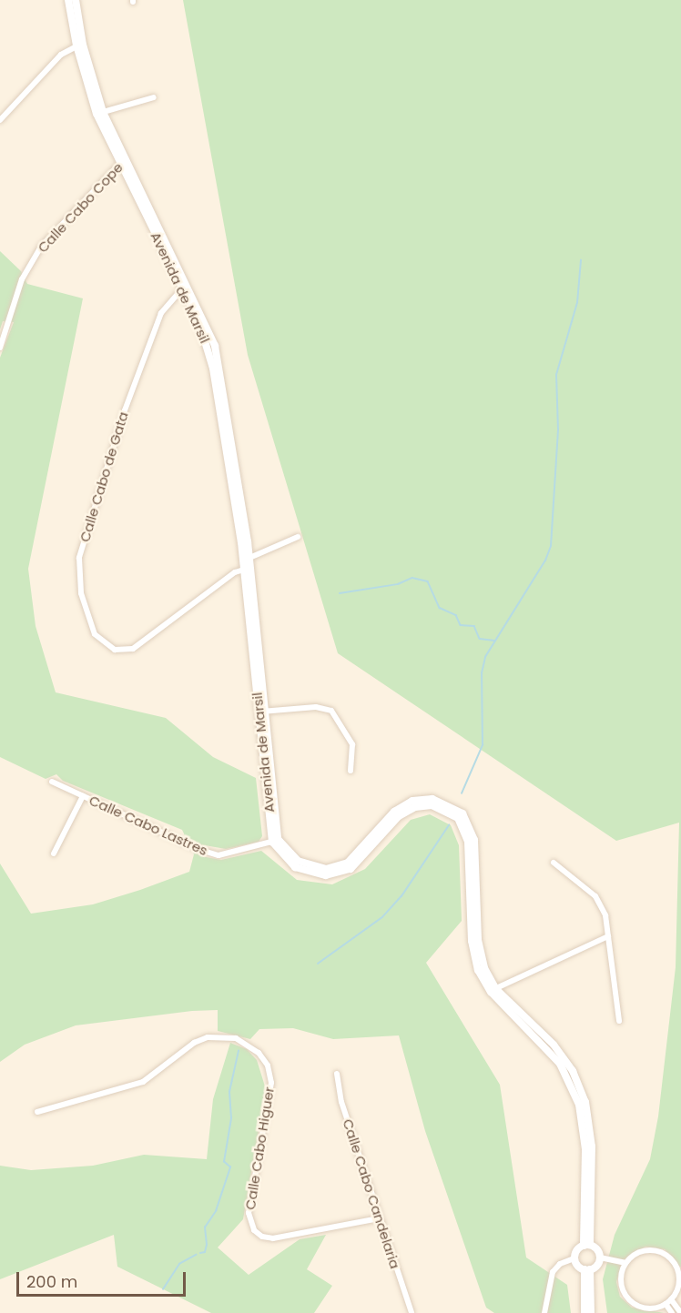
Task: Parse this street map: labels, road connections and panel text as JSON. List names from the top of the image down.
{
  "streets": {
    "street": [
      "Calle Cabo Cope",
      "Avenida de Marsil",
      "Calle Cabo de Gata",
      "Calle Cabo Lastres",
      "Calle Cabo Higuer",
      "Calle Cabo Candelaria"
    ]
  },
  "crossings": [
    ["Calle Cabo Cope", "Avenida de Marsil"],
    ["Avenida de Marsil", "Calle Cabo de Gata"],
    ["Avenida de Marsil", "Calle Cabo Lastres"],
    ["Calle Cabo Higuer", "Calle Cabo Candelaria"]
  ],
  "scale_bar": "200 m"
}
